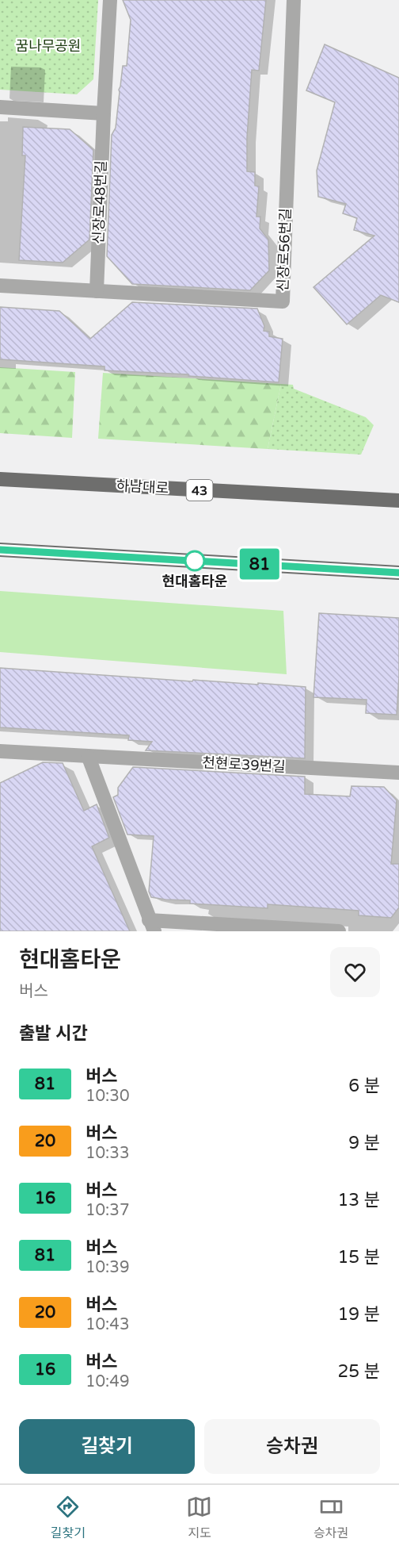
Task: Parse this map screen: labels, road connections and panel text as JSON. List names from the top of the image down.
{
  "streets": {
    "main road": ["하남대로", "43"],
    "street": ["신장로48번길", "신장로56번길", "천현로39번길"]
  },
  "crossings": [
    ["신장로48번길", "신장로56번길"]
  ],
  "parks": ["꿈나무공원"],
  "places": ["현대홈타운"],
  "lines": ["bus line 81"],
  "page": {
    "on_map": "81",
    "heading": [
      ["현대홈타운", "버스"],
      "출발 시간"
    ],
    "list": [
      {
        "mark": "81",
        "name": "버스",
        "note": "10:30",
        "value": "6 분"
      },
      {
        "mark": "20",
        "name": "버스",
        "note": "10:33",
        "value": "9 분"
      },
      {
        "mark": "16",
        "name": "버스",
        "note": "10:37",
        "value": "13 분"
      },
      {
        "mark": "81",
        "name": "버스",
        "note": "10:39",
        "value": "15 분"
      },
      {
        "mark": "20",
        "name": "버스",
        "note": "10:43",
        "value": "19 분"
      },
      {
        "mark": "16",
        "name": "버스",
        "note": "10:49",
        "value": "25 분"
      }
    ],
    "buttons": ["길찾기", "승차권"],
    "tabs": ["길찾기", "지도", "승차권"]
  }
}
